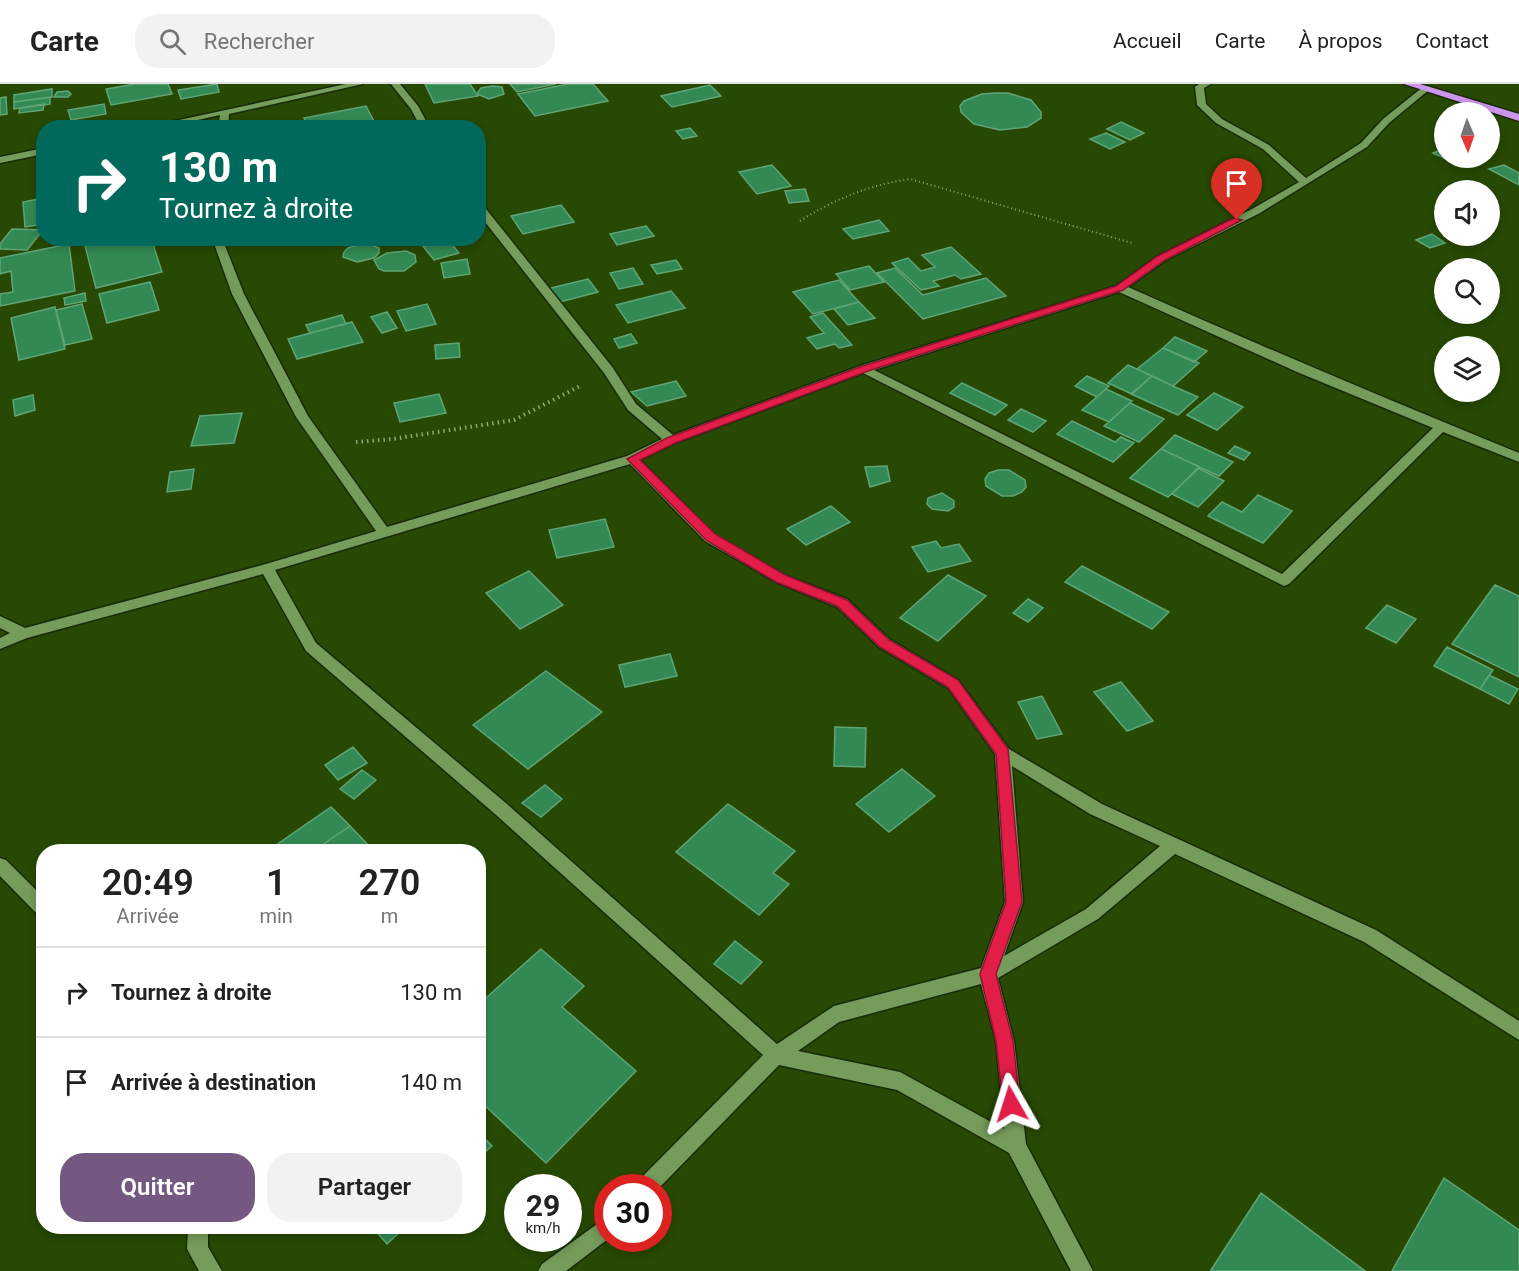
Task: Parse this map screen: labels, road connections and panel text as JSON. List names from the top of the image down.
{
  "north": "bottom",
  "page": {
    "header": "Carte",
    "search": "Rechercher",
    "nav": [
      "Accueil",
      "Carte",
      "À propos",
      "Contact"
    ],
    "turn": ["130 m", "Tournez à droite"],
    "eta": [
      "20:49",
      "Arrivée",
      "1",
      "min",
      "270",
      "m"
    ],
    "list": [
      {
        "name": "Tournez à droite",
        "value": "130 m"
      },
      {
        "name": "Arrivée à destination",
        "value": "140 m"
      }
    ],
    "buttons": ["Quitter", "Partager"],
    "speed": "29 km/h",
    "limit": "30"
  }
}
